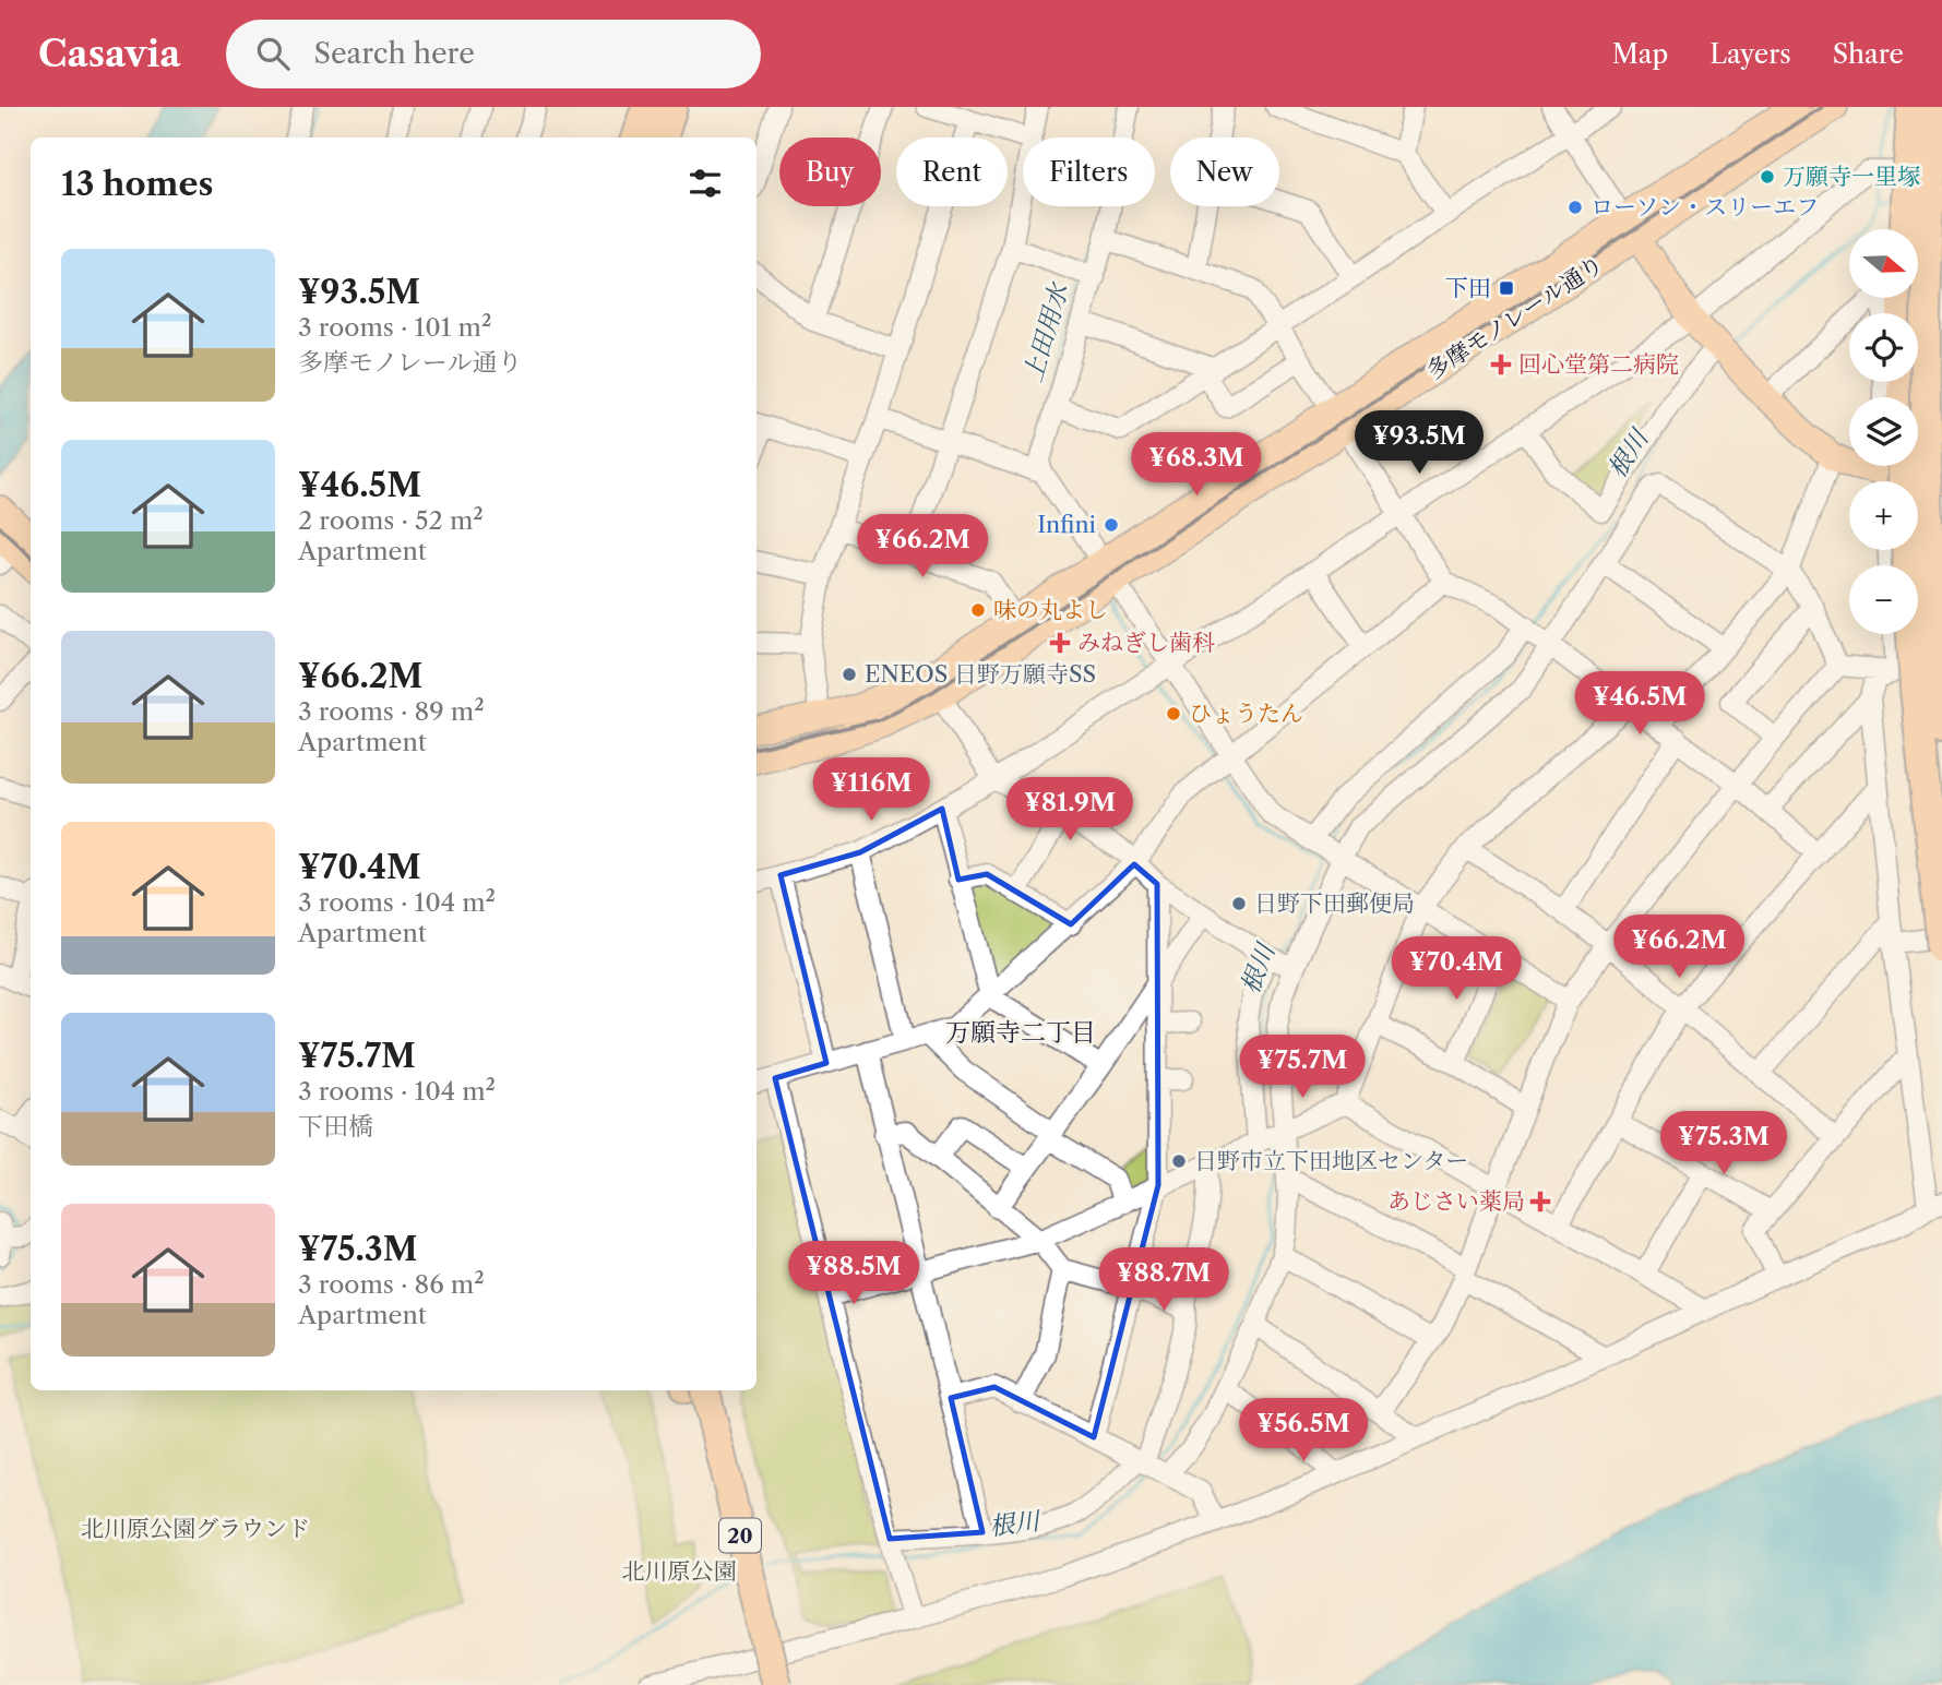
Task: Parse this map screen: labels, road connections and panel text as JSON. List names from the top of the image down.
{
  "streets": {
    "highway": ["20"],
    "main road": ["多摩モノレール通り"]
  },
  "districts": ["万願寺二丁目"],
  "water": ["上田用水", "根川"],
  "parks": ["北川原公園グラウンド", "北川原公園"],
  "places": {
    "other": [
      "万願寺一里塚",
      "ローソン・スリーエフ",
      "Infini",
      "味の丸よし",
      "ENEOS 日野万願寺SS",
      "ひょうたん",
      "日野下田郵便局",
      "日野市立下田地区センター"
    ],
    "transit": ["下田"],
    "health": ["回心堂第二病院", "みねぎし歯科", "あじさい薬局"]
  },
  "north": "right",
  "page": {
    "header": "Casavia",
    "search": "Search here",
    "nav": ["Map", "Layers", "Share"],
    "chip": [
      "Buy",
      "Rent",
      "Filters",
      "New"
    ],
    "heading": "13 homes",
    "map_buttons": ["+", "−"],
    "list": [
      {
        "name": "¥93.5M",
        "note": "3 rooms · 101 m² · 多摩モノレール通り"
      },
      {
        "name": "¥46.5M",
        "note": "2 rooms · 52 m² · Apartment"
      },
      {
        "name": "¥66.2M",
        "note": "3 rooms · 89 m² · Apartment"
      },
      {
        "name": "¥70.4M",
        "note": "3 rooms · 104 m² · Apartment"
      },
      {
        "name": "¥75.7M",
        "note": "3 rooms · 104 m² · 下田橋"
      },
      {
        "name": "¥75.3M",
        "note": "3 rooms · 86 m² · Apartment"
      }
    ],
    "price": [
      "¥93.5M",
      "¥68.3M",
      "¥66.2M",
      "¥46.5M",
      "¥116M",
      "¥81.9M",
      "¥66.2M",
      "¥70.4M",
      "¥75.7M",
      "¥75.3M",
      "¥88.5M",
      "¥88.7M",
      "¥56.5M"
    ]
  }
}
